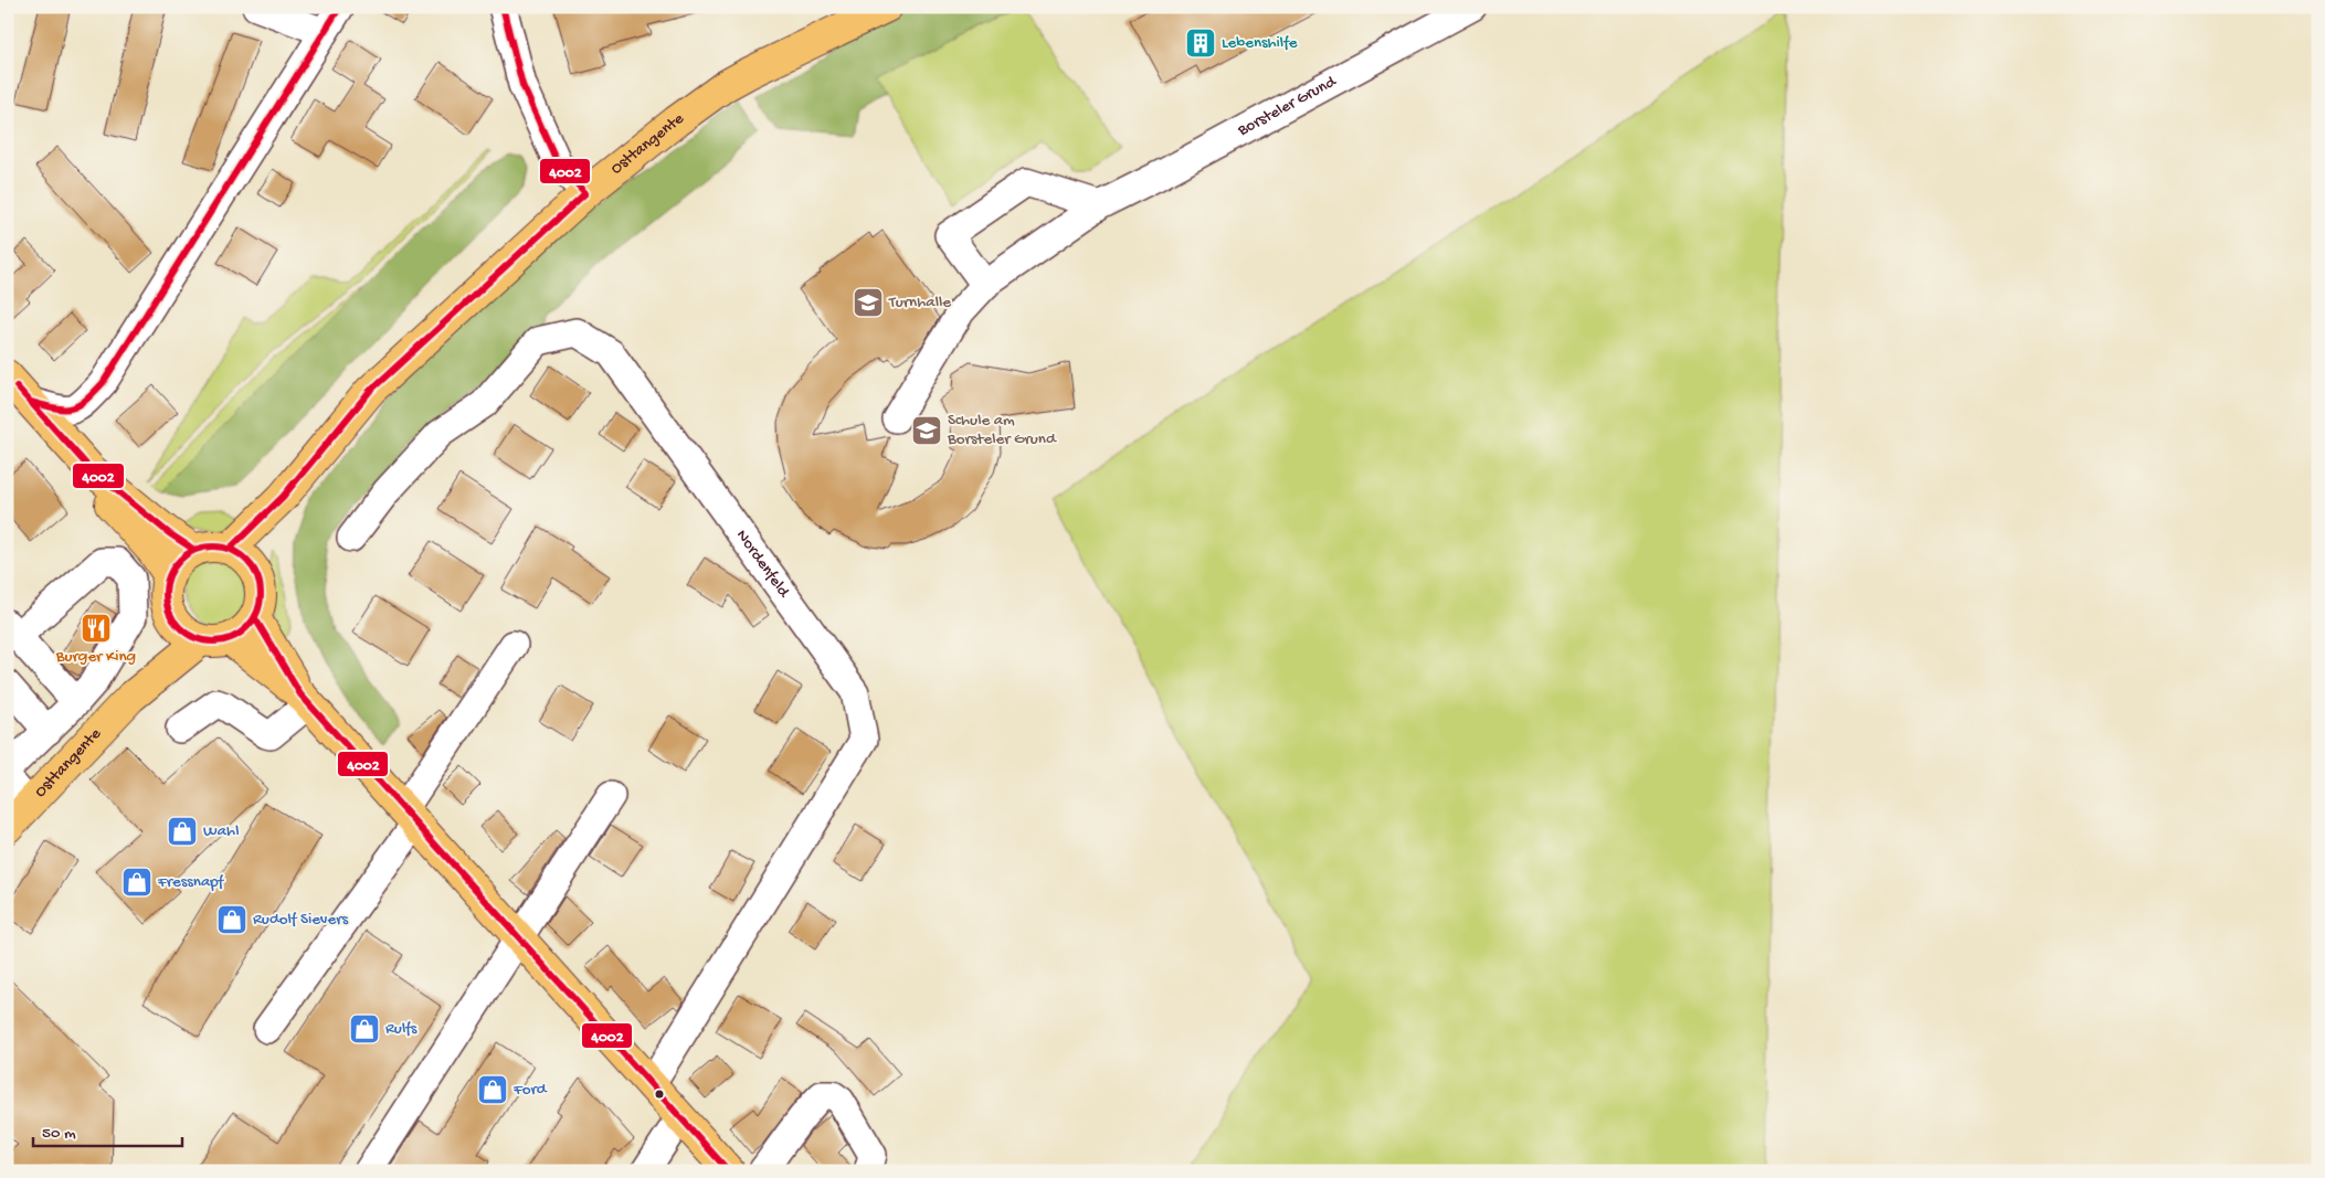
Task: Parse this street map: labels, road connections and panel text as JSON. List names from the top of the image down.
{
  "streets": {
    "main road": ["Osttangente"],
    "street": ["Borsteler Grund", "Nordenfeld"]
  },
  "places": {
    "building": ["Lebenshilfe"],
    "school or university": ["Turnhalle", "Schule am Borsteler Grund"],
    "restaurant": ["Burger King"],
    "shop": [
      "Wahl",
      "Fressnapf",
      "Rudolf Sievers",
      "Rulfs",
      "Ford"
    ]
  },
  "lines": ["transit line 4002"],
  "scale_bar": "50 m"
}
